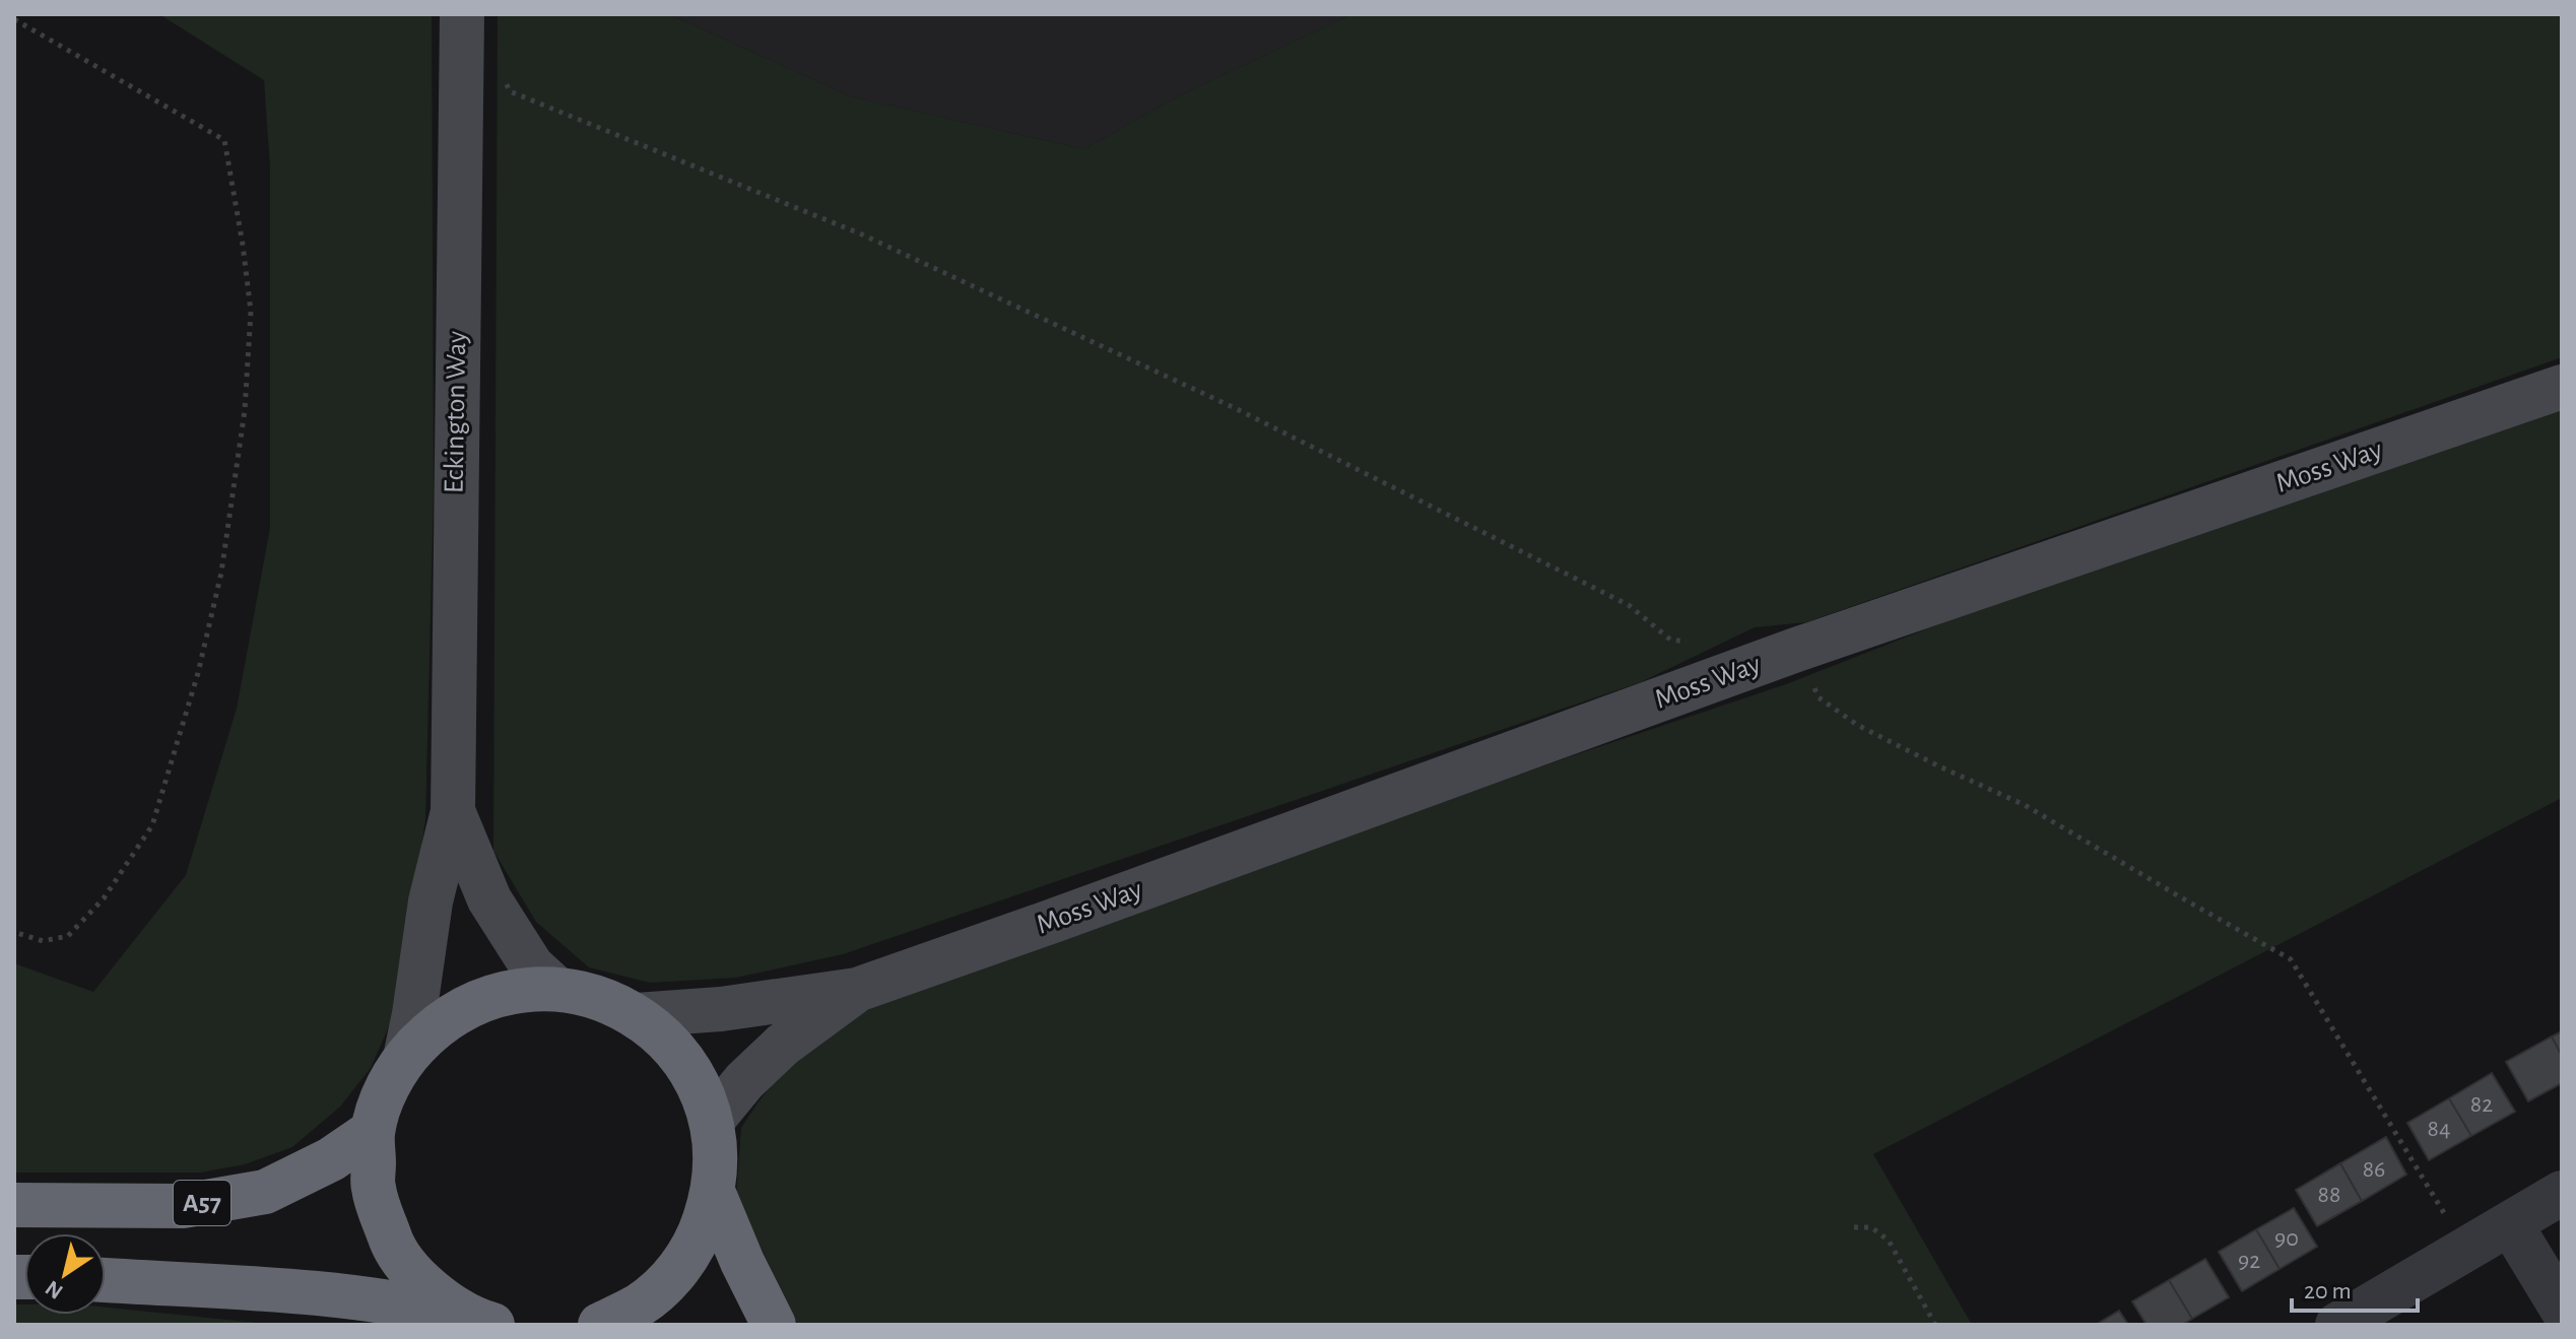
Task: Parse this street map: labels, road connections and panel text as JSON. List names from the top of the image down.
{
  "streets": {
    "highway": ["A57"],
    "street": ["Eckington Way", "Moss Way"]
  },
  "house_numbers": [
    "82",
    "84",
    "86",
    "88",
    "90",
    "92"
  ],
  "scale_bar": "20 m",
  "north": "bottom left"
}
